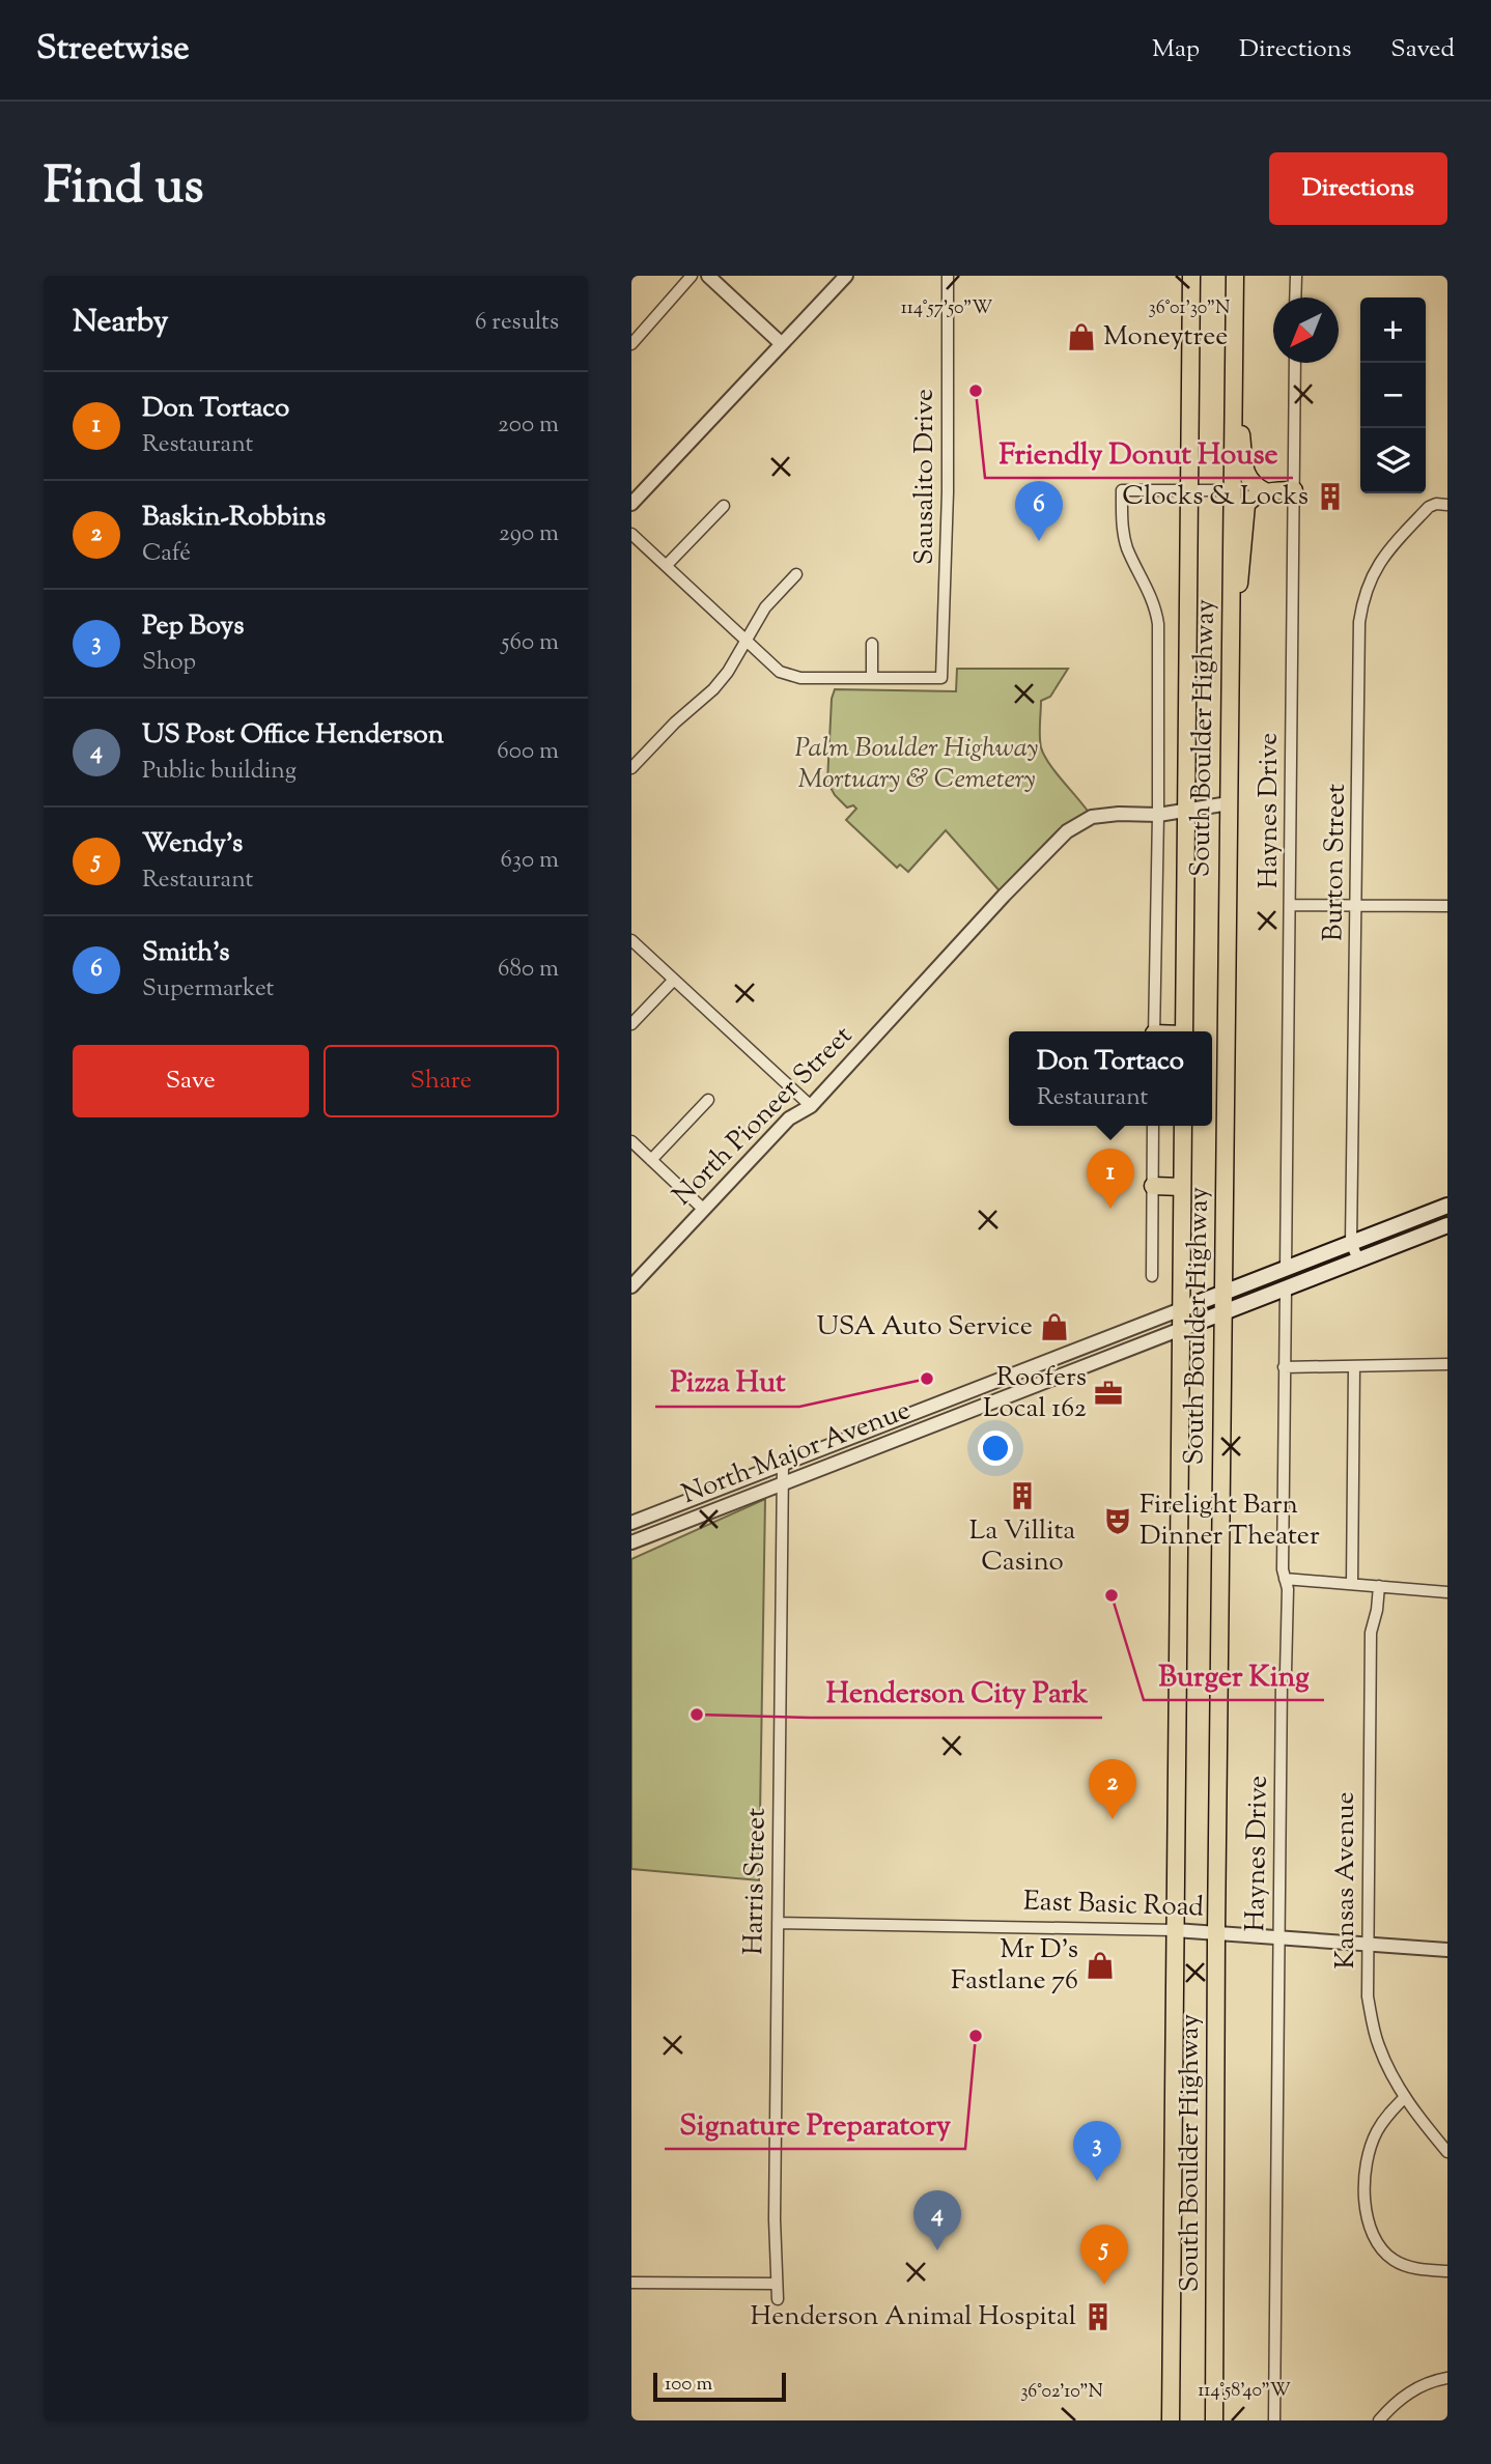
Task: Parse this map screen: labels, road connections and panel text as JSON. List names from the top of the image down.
{
  "streets": {
    "main road": ["South Boulder Highway"],
    "street": [
      "Sausalito Drive",
      "Haynes Drive",
      "Burton Street",
      "North Pioneer Street",
      "North Major Avenue",
      "Kansas Avenue",
      "Harris Street",
      "East Basic Road"
    ]
  },
  "crossings": [
    ["South Boulder Highway", "North Pioneer Street"],
    ["South Boulder Highway", "North Major Avenue"],
    ["South Boulder Highway", "East Basic Road"],
    ["Haynes Drive", "East Basic Road"],
    ["North Major Avenue", "Harris Street"],
    ["Kansas Avenue", "East Basic Road"],
    ["Harris Street", "East Basic Road"]
  ],
  "parks": ["Palm Boulder Highway Mortuary & Cemetery"],
  "places": {
    "shop": ["Moneytree", "USA Auto Service", "Mr D's Fastlane 76"],
    "other": [
      "Friendly Donut House",
      "Pizza Hut",
      "Burger King",
      "Henderson City Park",
      "Signature Preparatory"
    ],
    "building": ["Clocks & Locks", "La Villita Casino", "Henderson Animal Hospital"],
    "office": ["Roofers Local 162"],
    "theatre": ["Firelight Barn Dinner Theater"]
  },
  "scale_bar": "100 m",
  "north": "bottom left",
  "page": {
    "header": "Streetwise",
    "nav": ["Map", "Directions", "Saved"],
    "title": "Find us",
    "buttons": [
      "Directions",
      ["Save", "Share"]
    ],
    "heading": ["Nearby", "6 results"],
    "map_buttons": ["+", "−"],
    "list": [
      {
        "mark": "1",
        "name": "Don Tortaco",
        "note": "Restaurant",
        "value": "200 m"
      },
      {
        "mark": "2",
        "name": "Baskin-Robbins",
        "note": "Café",
        "value": "290 m"
      },
      {
        "mark": "3",
        "name": "Pep Boys",
        "note": "Shop",
        "value": "560 m"
      },
      {
        "mark": "4",
        "name": "US Post Office Henderson",
        "note": "Public building",
        "value": "600 m"
      },
      {
        "mark": "5",
        "name": "Wendy's",
        "note": "Restaurant",
        "value": "630 m"
      },
      {
        "mark": "6",
        "name": "Smith's",
        "note": "Supermarket",
        "value": "680 m"
      }
    ],
    "pins": [
      "6",
      "1",
      "2",
      "3",
      "4",
      "5"
    ],
    "popup": ["Don Tortaco", "Restaurant"],
    "scale": "100 m"
  },
  "coordinates": [
    "36°01'30\"N",
    "114°57'50\"W",
    "114°58'40\"W",
    "36°02'10\"N"
  ]
}
